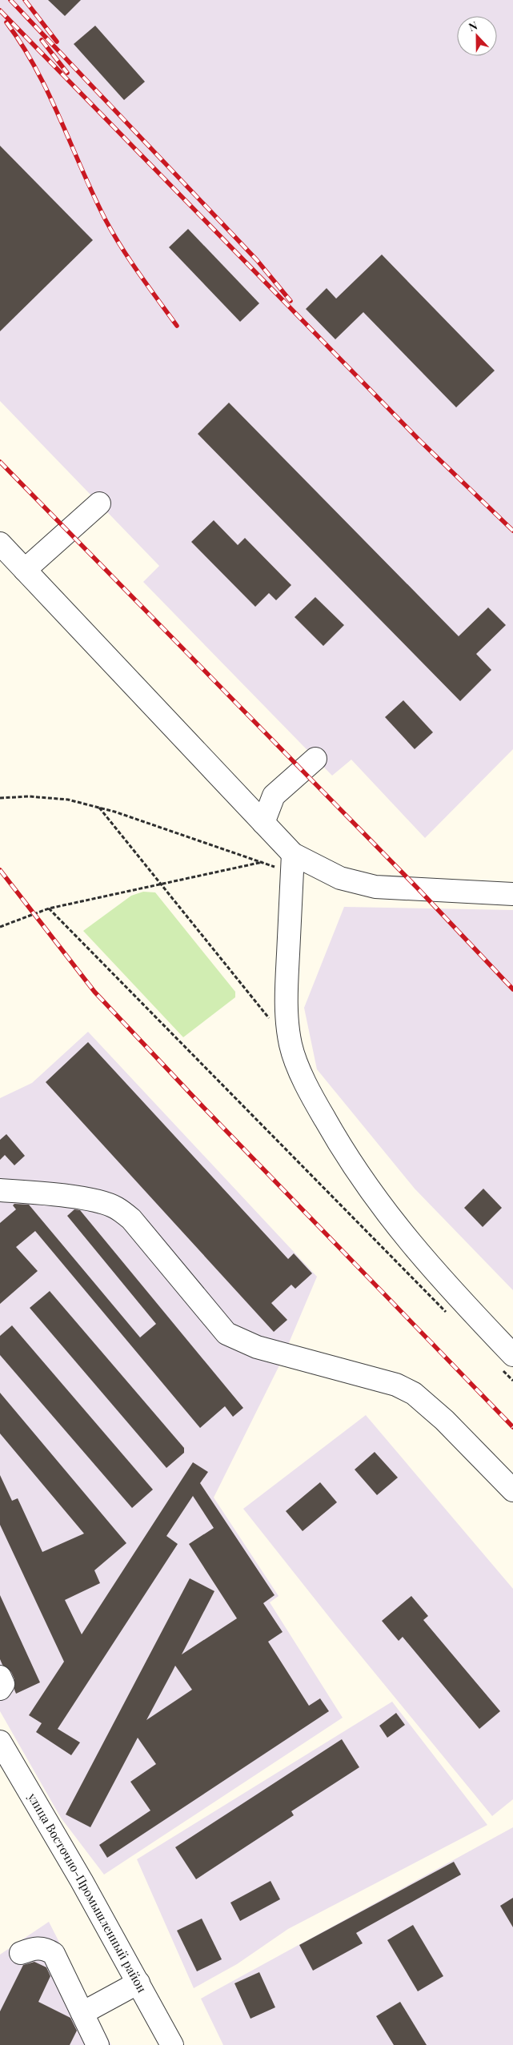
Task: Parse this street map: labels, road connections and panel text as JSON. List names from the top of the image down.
{
  "streets": {
    "street": ["улица Восточно-Промышленный район"]
  },
  "north": "top"
}
